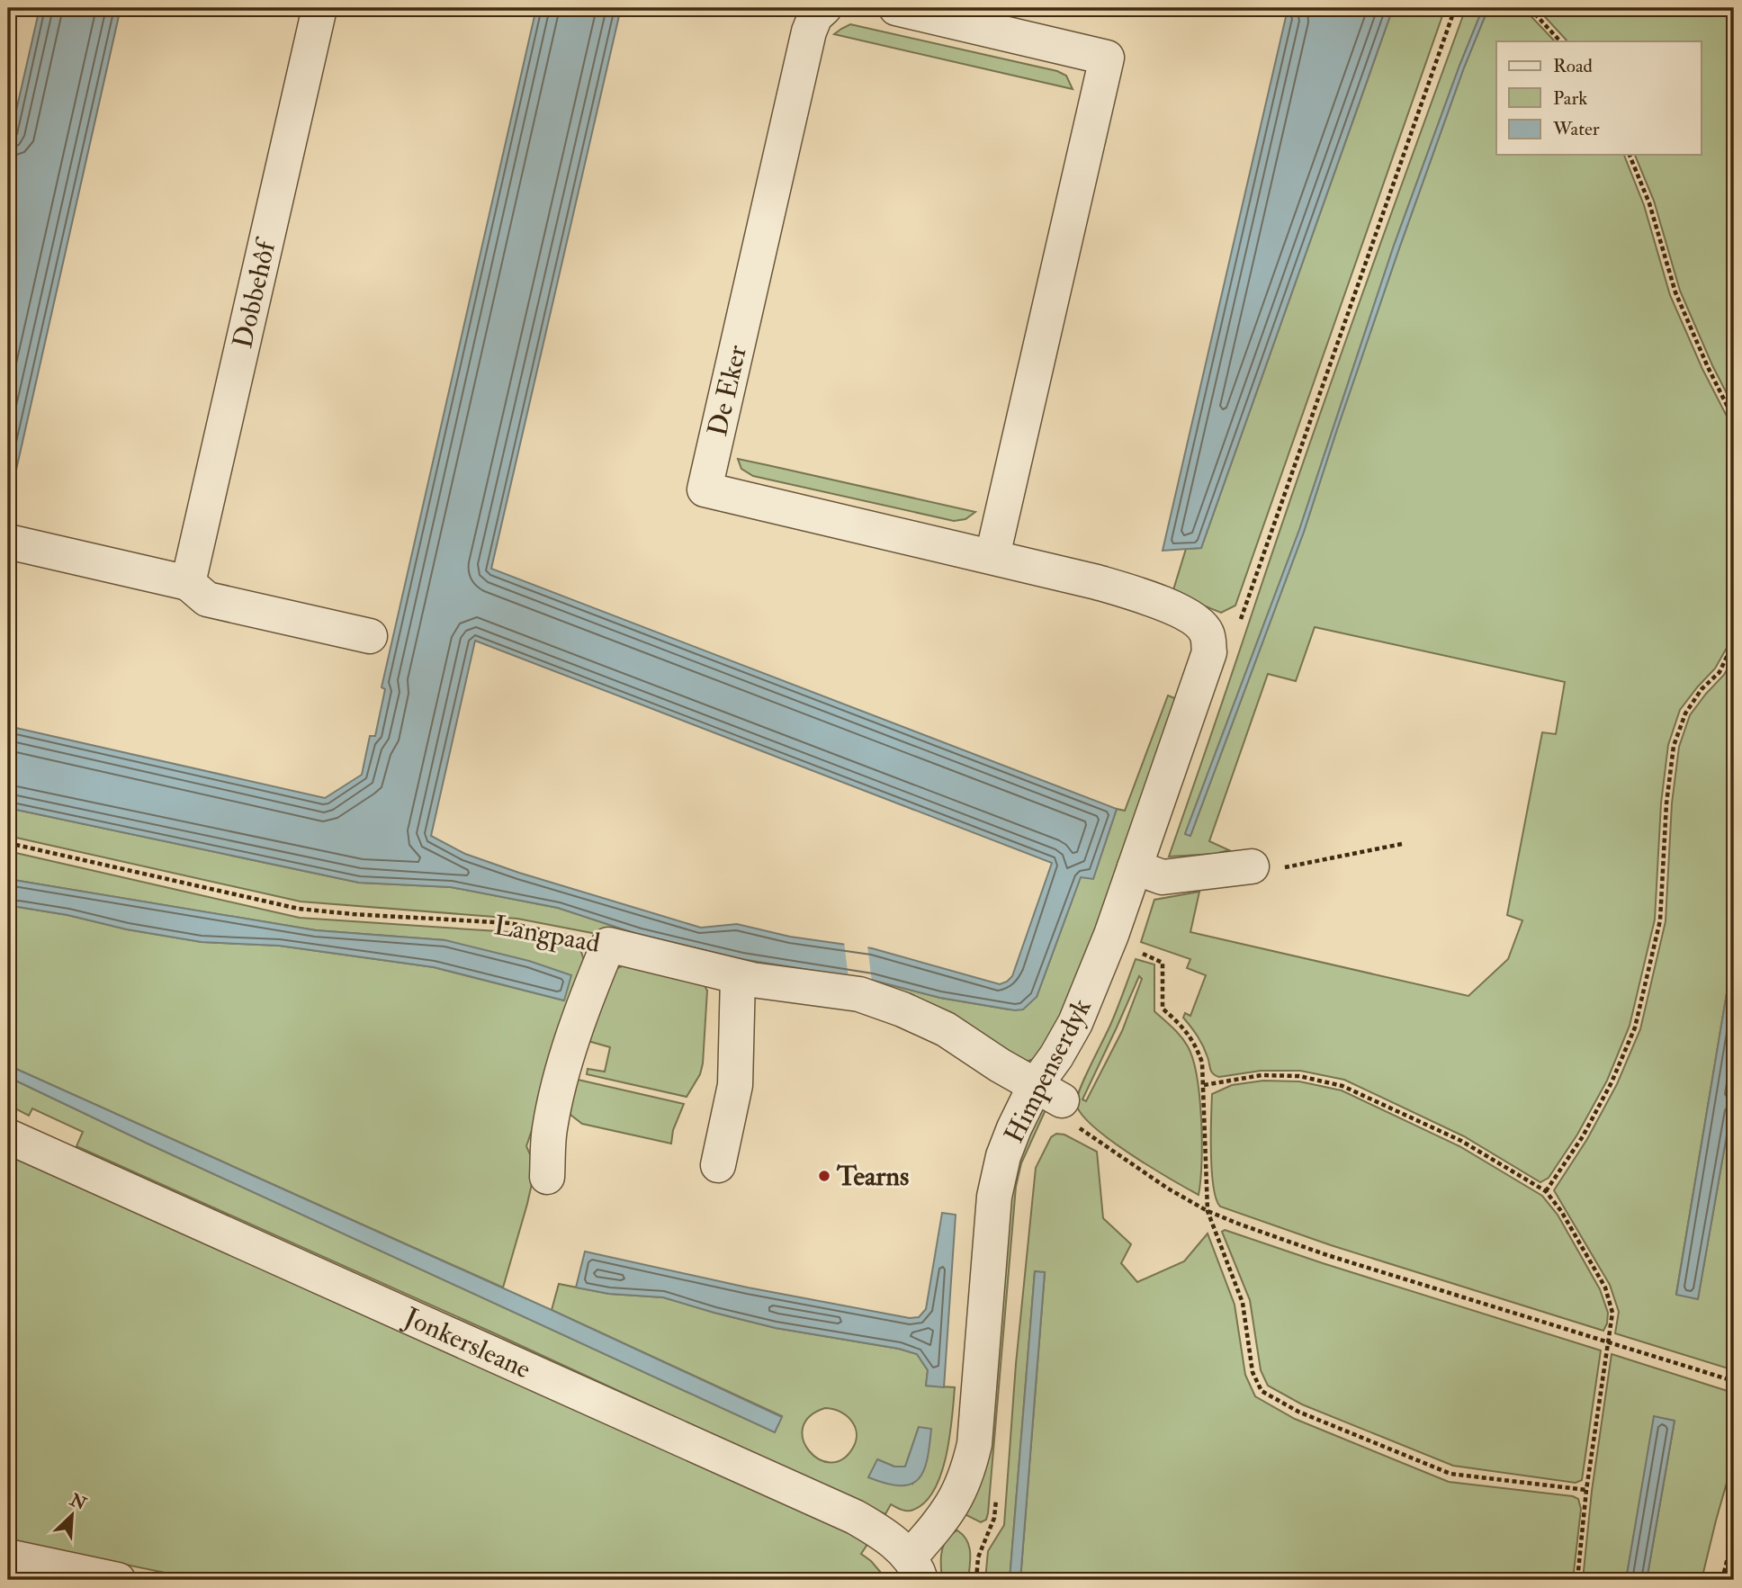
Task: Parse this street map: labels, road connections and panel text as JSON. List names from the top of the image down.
{
  "streets": {
    "street": [
      "Dobbehôf",
      "De Eker",
      "Langpaad",
      "Himpenserdyk",
      "Jonkersleane"
    ]
  },
  "crossings": [
    ["De Eker", "Himpenserdyk"],
    ["Langpaad", "Himpenserdyk"],
    ["Himpenserdyk", "Jonkersleane"]
  ],
  "places": ["Tearns"],
  "legend": ["Road", "Park", "Water"],
  "north": "top right"
}
